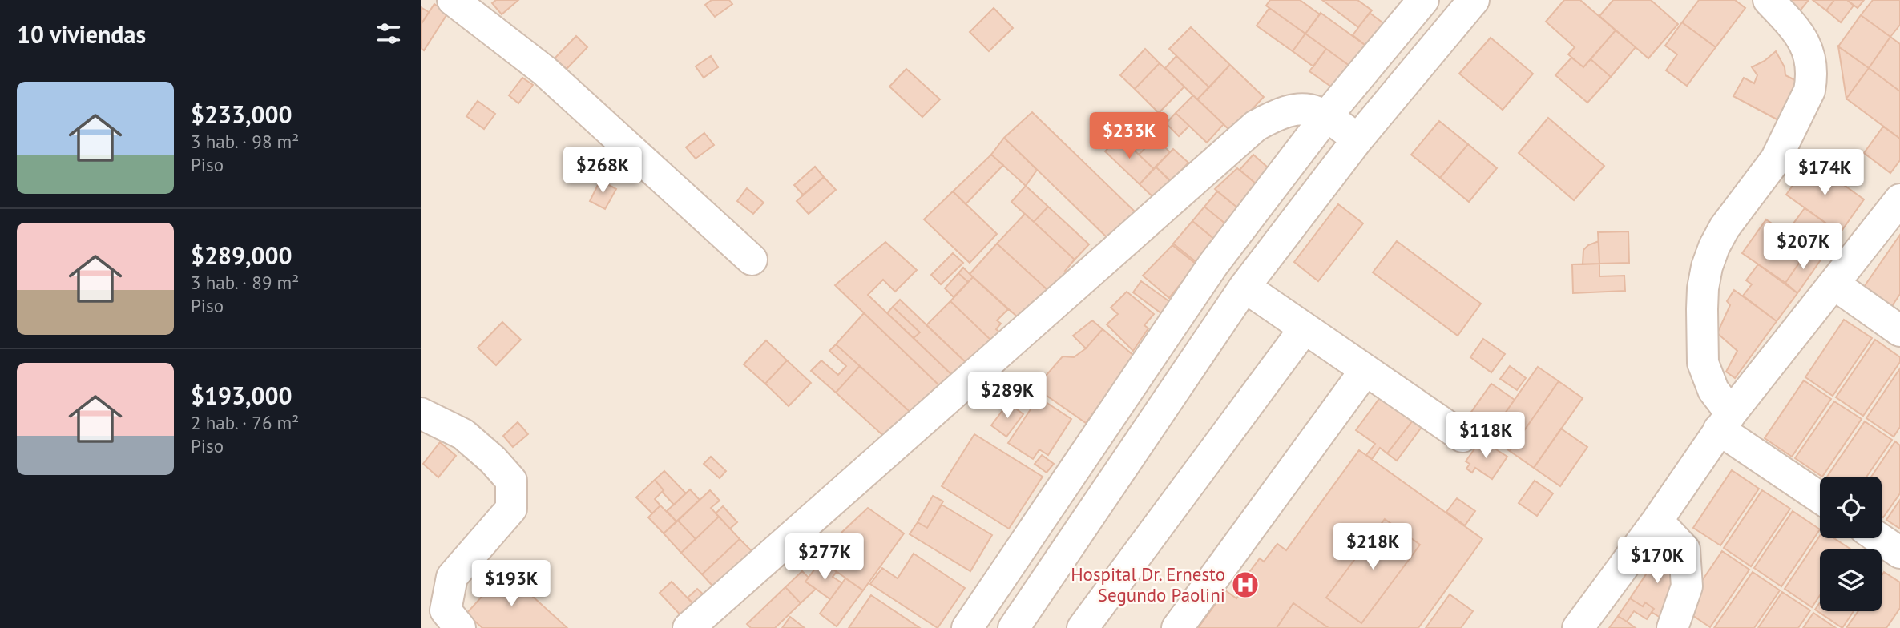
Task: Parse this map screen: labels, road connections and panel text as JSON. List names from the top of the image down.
{
  "places": {
    "hospital": ["Hospital Dr. Ernesto Segundo Paolini"]
  },
  "page": {
    "heading": "10 viviendas",
    "list": [
      {
        "name": "$233,000",
        "note": "3 hab. · 98 m² · Piso"
      },
      {
        "name": "$289,000",
        "note": "3 hab. · 89 m² · Piso"
      },
      {
        "name": "$193,000",
        "note": "2 hab. · 76 m² · Piso"
      }
    ],
    "price": [
      "$233K",
      "$268K",
      "$174K",
      "$207K",
      "$289K",
      "$118K",
      "$218K",
      "$277K",
      "$170K",
      "$193K"
    ]
  }
}
